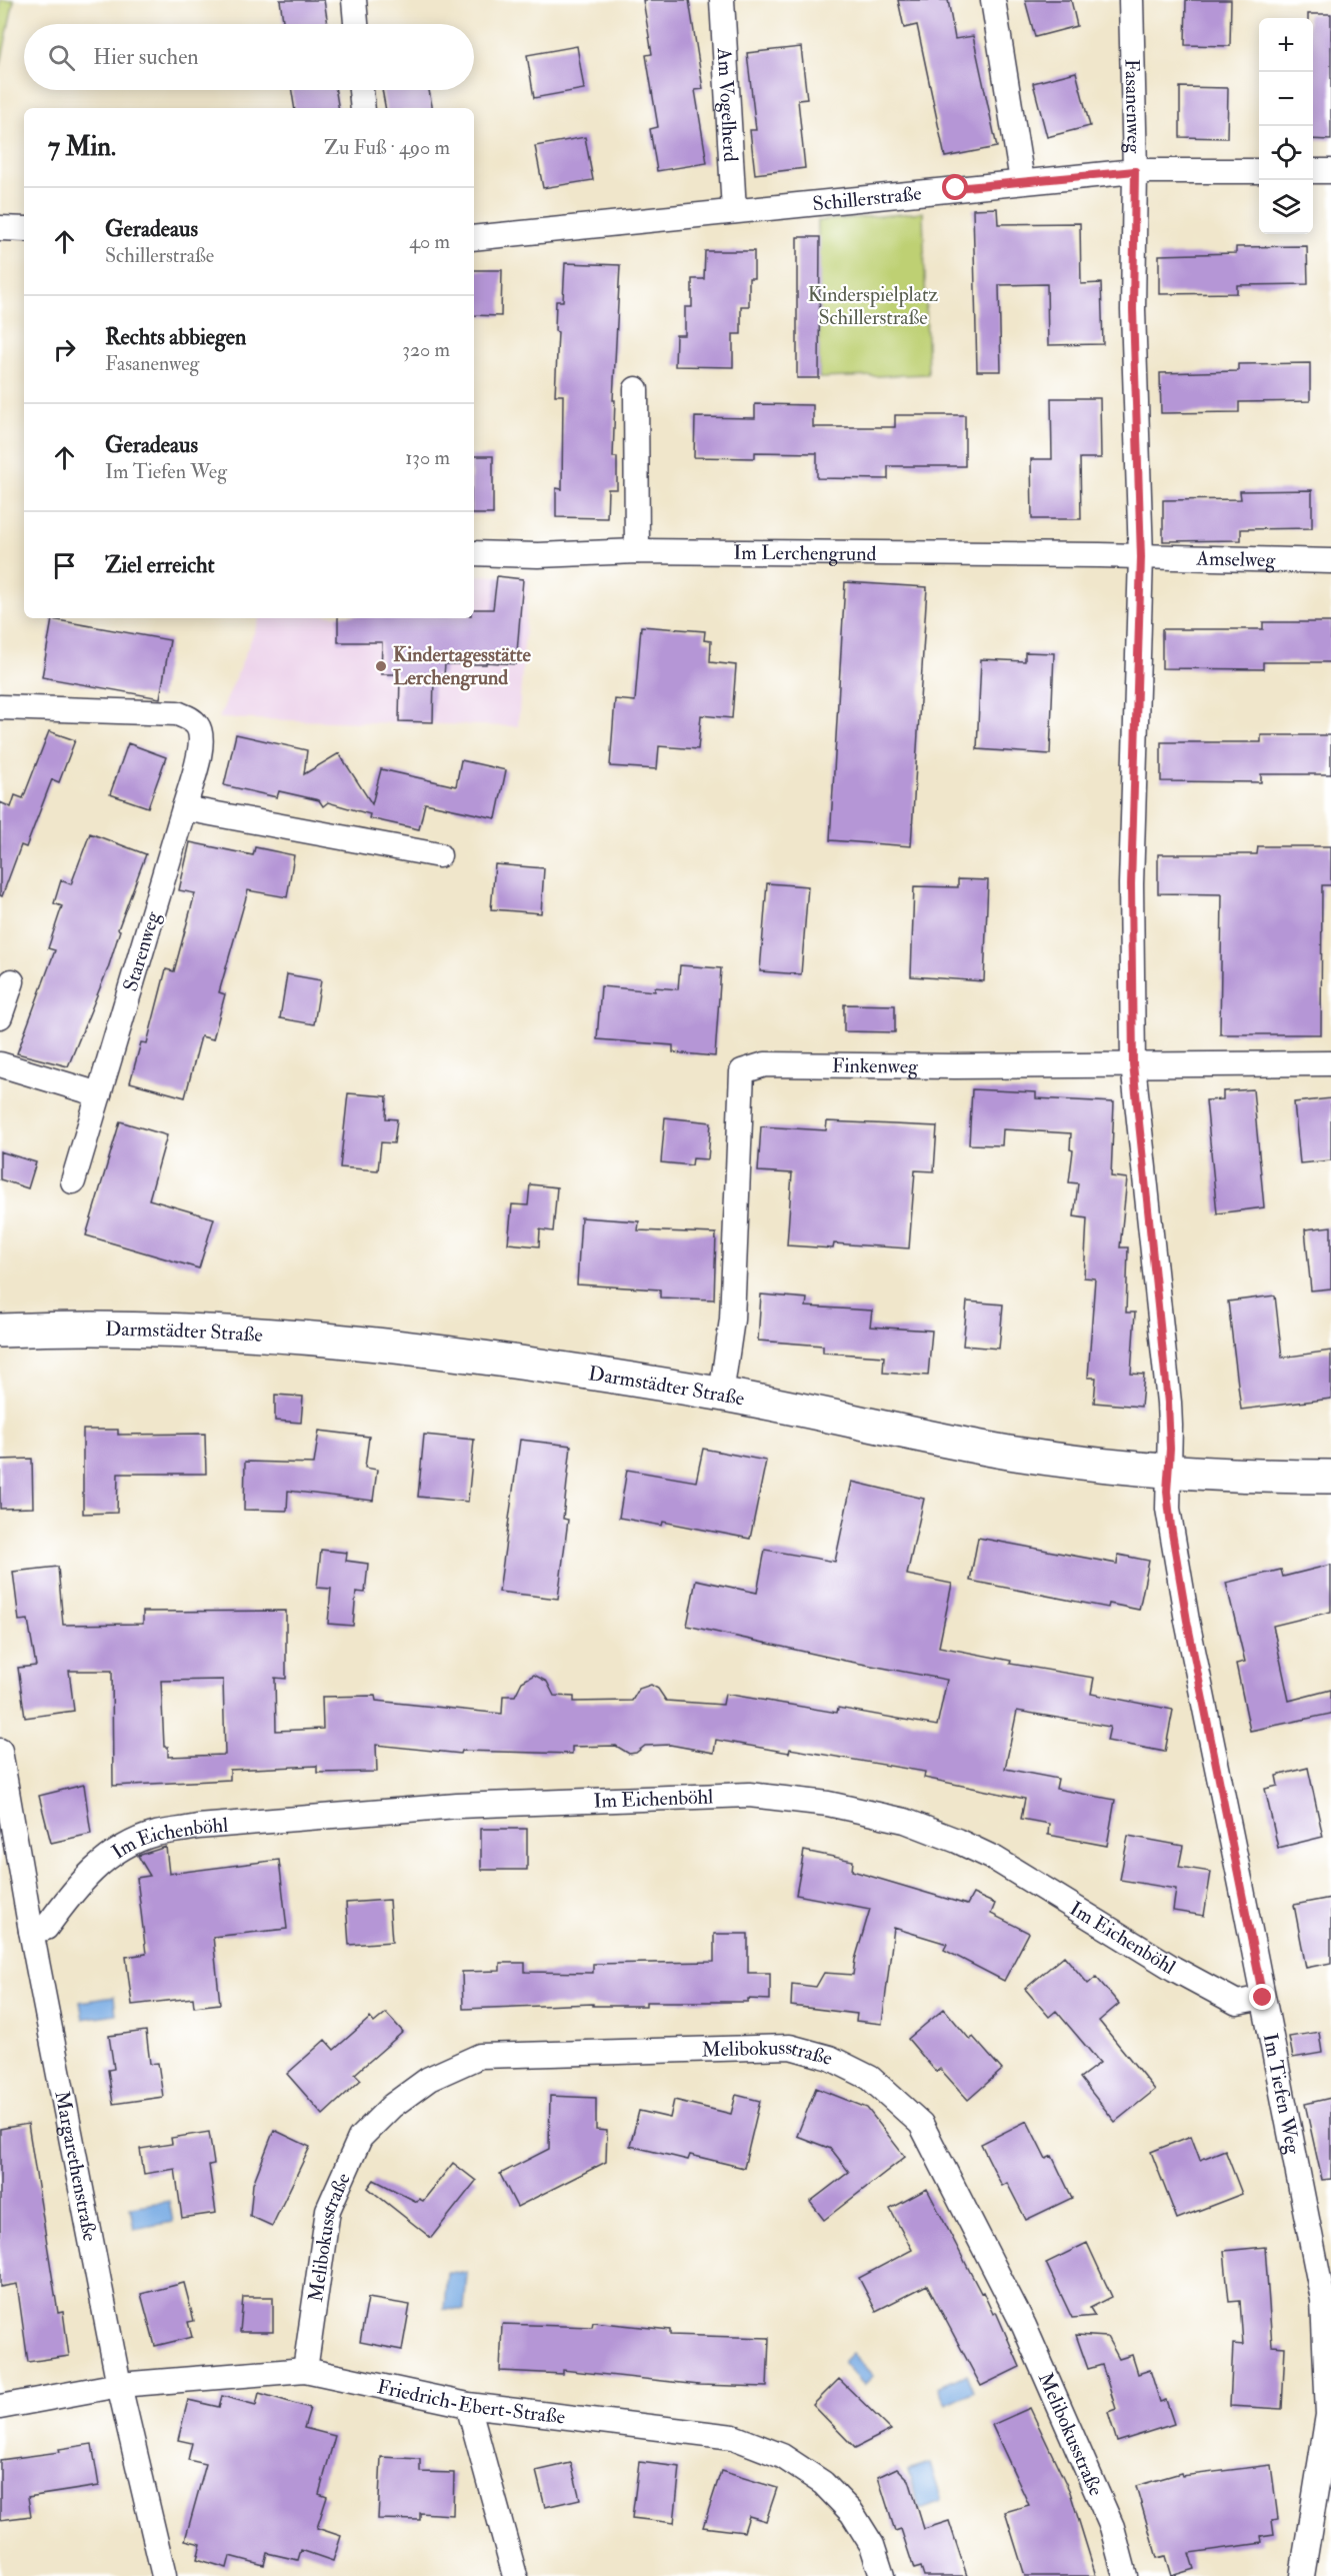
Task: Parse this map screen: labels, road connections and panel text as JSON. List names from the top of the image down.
{
  "streets": {
    "main road": ["Darmstädter Straße"],
    "street": [
      "Am Vogelherd",
      "Fasanenweg",
      "Schillerstraße",
      "Im Lerchengrund",
      "Amselweg",
      "Starenweg",
      "Finkenweg",
      "Im Eichenböhl",
      "Melibokusstraße",
      "Im Tiefen Weg",
      "Margarethenstraße",
      "Friedrich-Ebert-Straße"
    ]
  },
  "crossings": [
    ["Am Vogelherd", "Schillerstraße"],
    ["Fasanenweg", "Schillerstraße"],
    ["Fasanenweg", "Im Lerchengrund"],
    ["Fasanenweg", "Amselweg"],
    ["Fasanenweg", "Finkenweg"],
    ["Fasanenweg", "Darmstädter Straße"],
    ["Fasanenweg", "Im Tiefen Weg"],
    ["Im Lerchengrund", "Amselweg"],
    ["Finkenweg", "Darmstädter Straße"],
    ["Darmstädter Straße", "Im Tiefen Weg"],
    ["Im Eichenböhl", "Im Tiefen Weg"],
    ["Im Eichenböhl", "Margarethenstraße"],
    ["Melibokusstraße", "Friedrich-Ebert-Straße"],
    ["Margarethenstraße", "Friedrich-Ebert-Straße"]
  ],
  "parks": ["Kinderspielplatz Schillerstraße"],
  "places": ["Kindertagesstätte Lerchengrund"],
  "page": {
    "map_buttons": ["+", "−"],
    "search": "Hier suchen",
    "heading": ["7 Min.", "Zu Fuß · 490 m"],
    "list": [
      ["Geradeaus", "Schillerstraße", "40 m"],
      ["Rechts abbiegen", "Fasanenweg", "320 m"],
      ["Geradeaus", "Im Tiefen Weg", "130 m"],
      "Ziel erreicht"
    ]
  }
}
